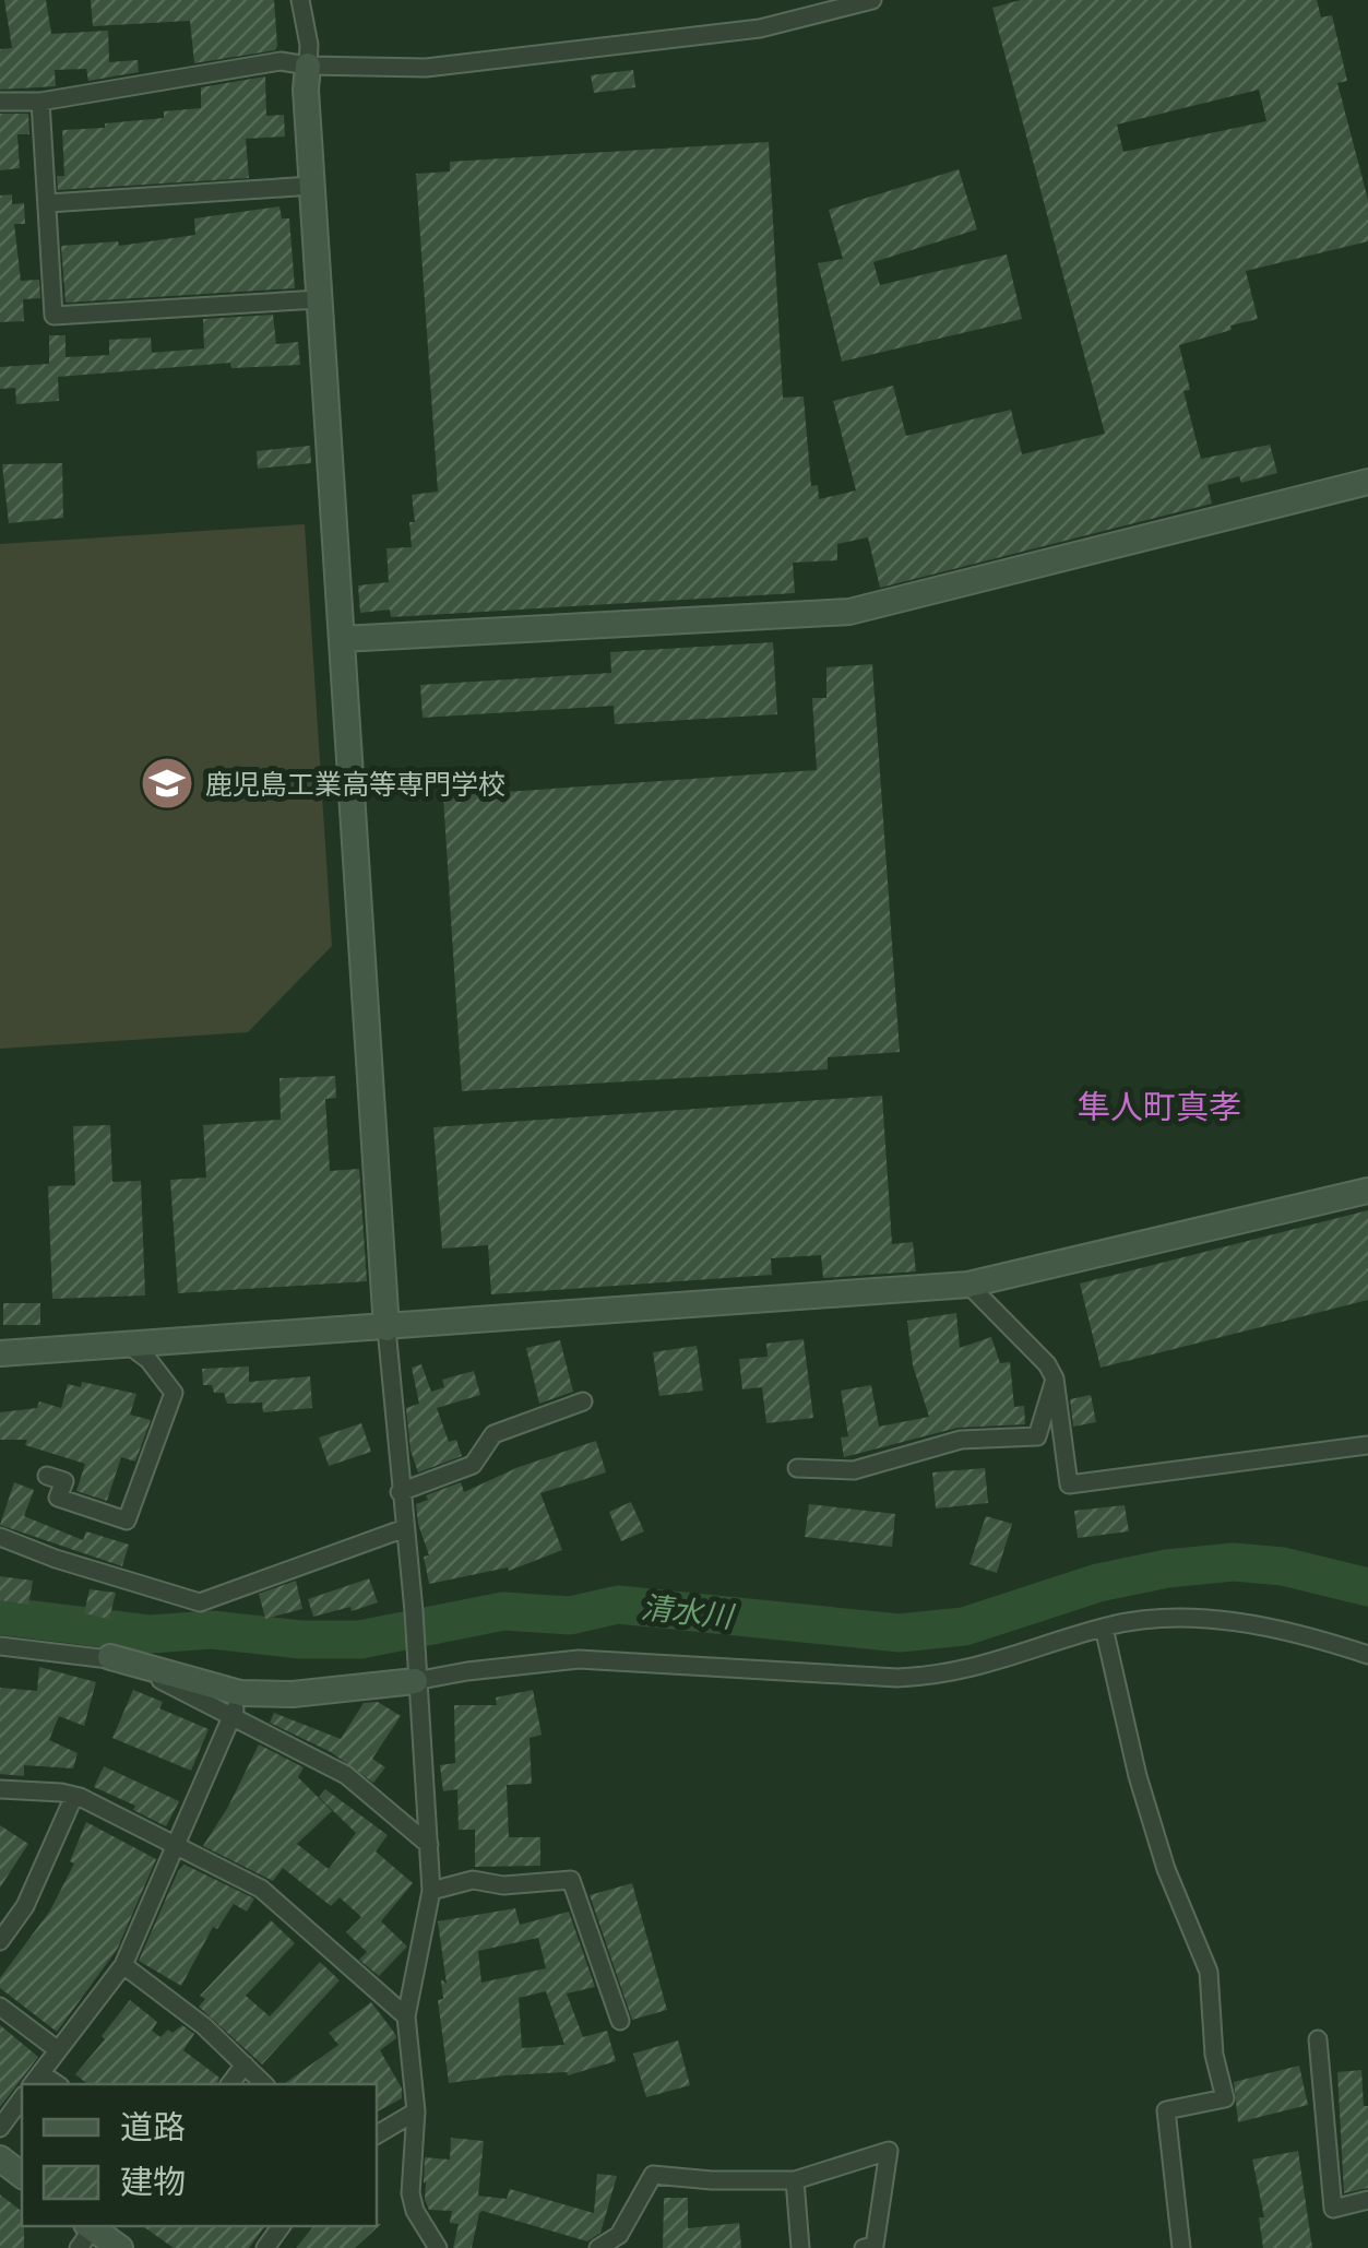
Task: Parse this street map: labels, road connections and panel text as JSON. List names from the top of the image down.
{
  "districts": ["隼人町真孝"],
  "water": ["清水川"],
  "places": {
    "school or university": ["鹿児島工業高等専門学校"]
  },
  "legend": ["道路", "建物"]
}
